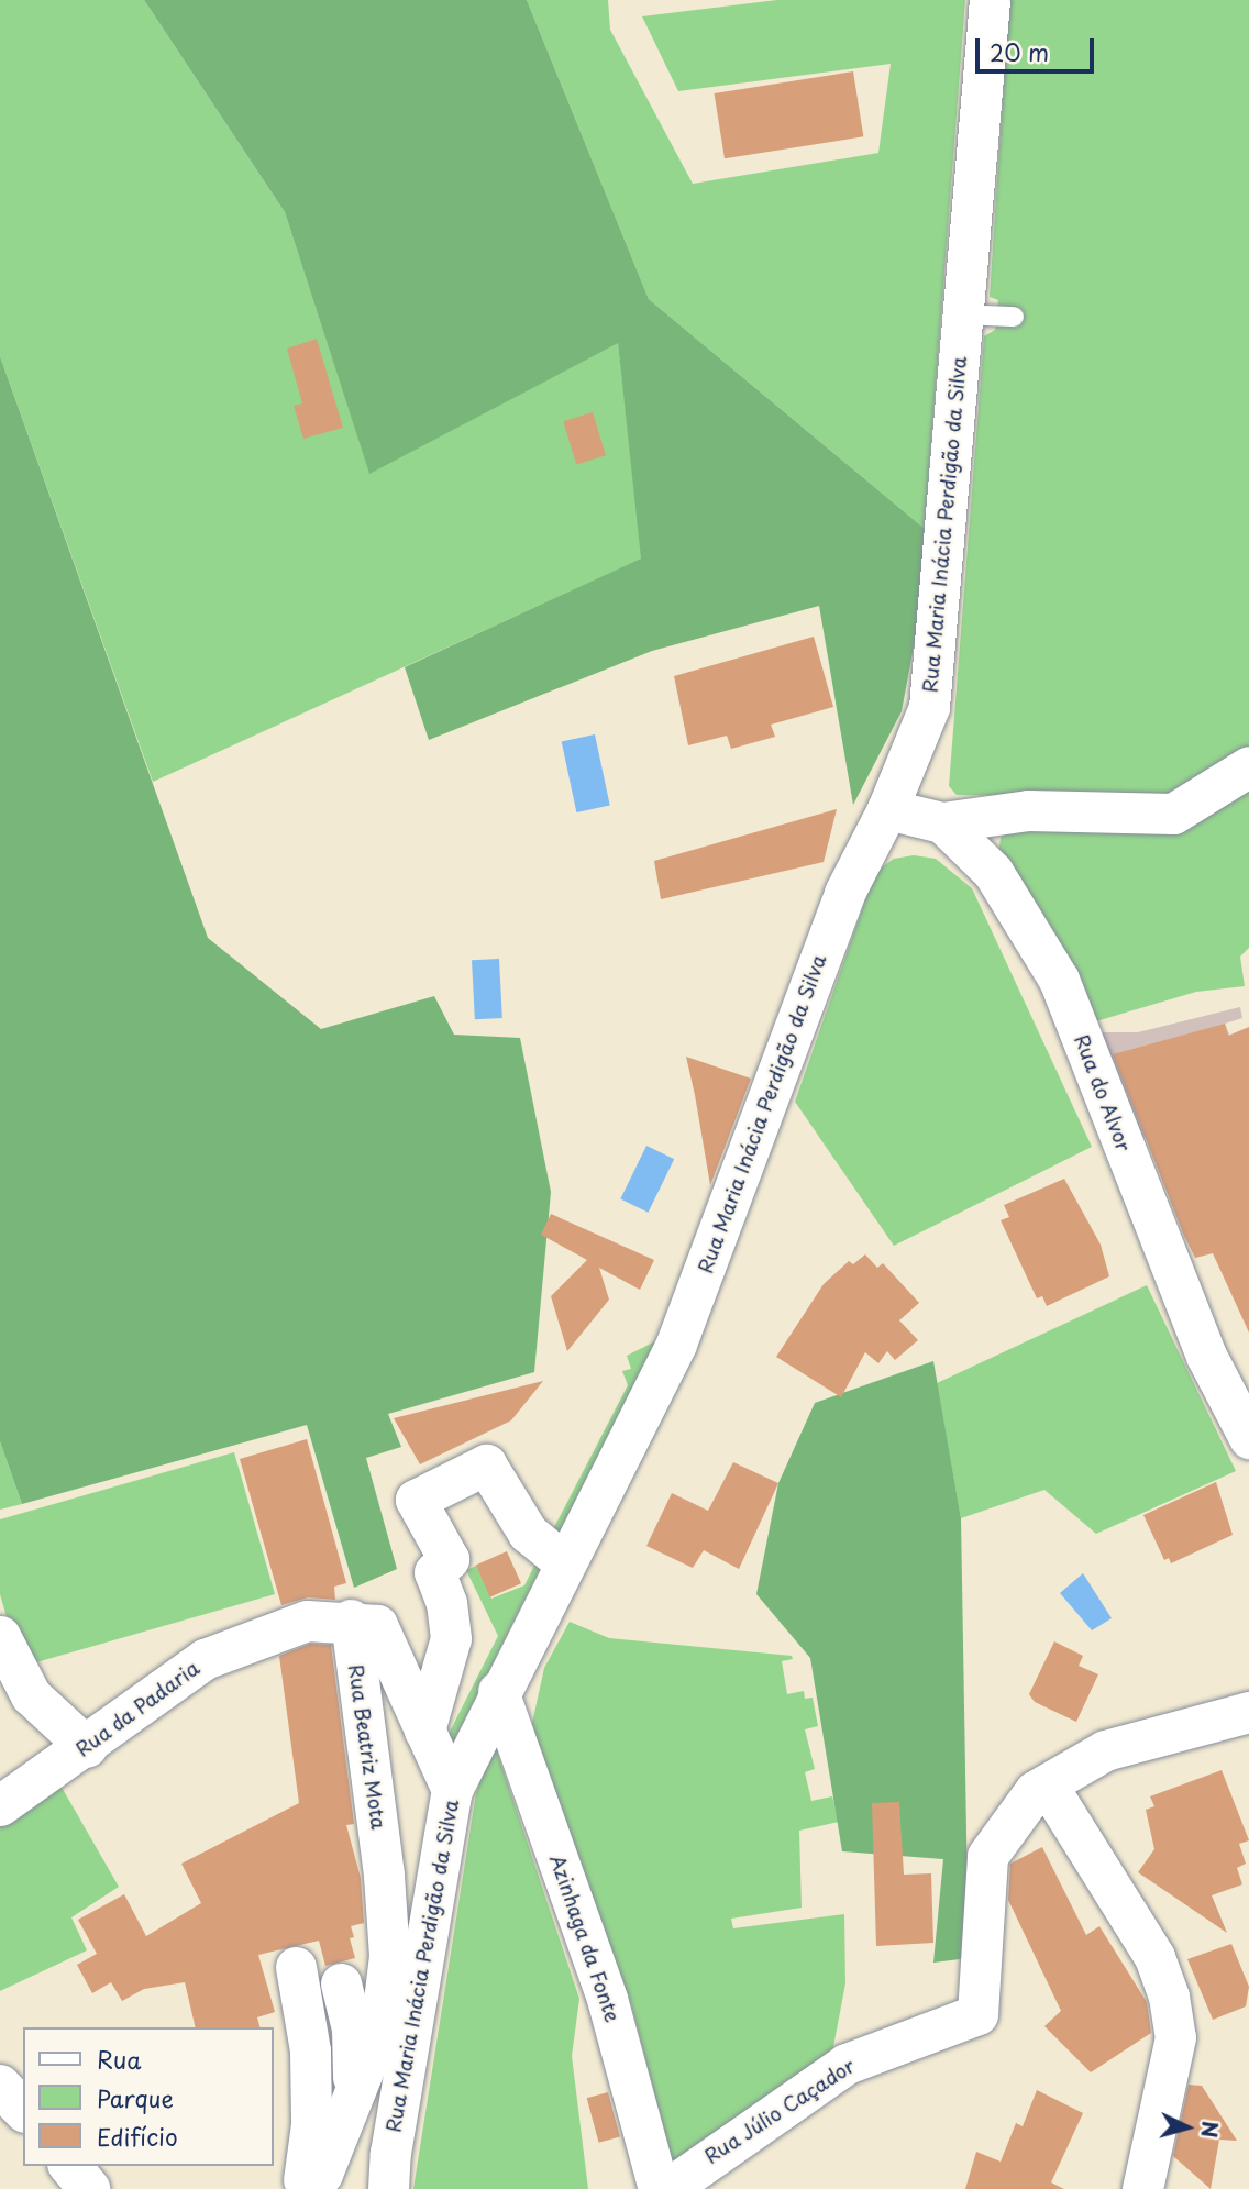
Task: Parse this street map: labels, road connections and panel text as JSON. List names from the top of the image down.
{
  "streets": {
    "street": [
      "Rua Maria Inácia Perdigão da Silva",
      "Rua do Alvor",
      "Rua da Padaria",
      "Rua Beatriz Mota",
      "Azinhaga da Fonte",
      "Rua Júlio Caçador"
    ]
  },
  "crossings": [
    ["Rua Maria Inácia Perdigão da Silva", "Rua da Padaria"],
    ["Rua Maria Inácia Perdigão da Silva", "Azinhaga da Fonte"],
    ["Rua da Padaria", "Rua Beatriz Mota"]
  ],
  "legend": ["Rua", "Parque", "Edifício"],
  "scale_bar": "20 m",
  "north": "right"
}
